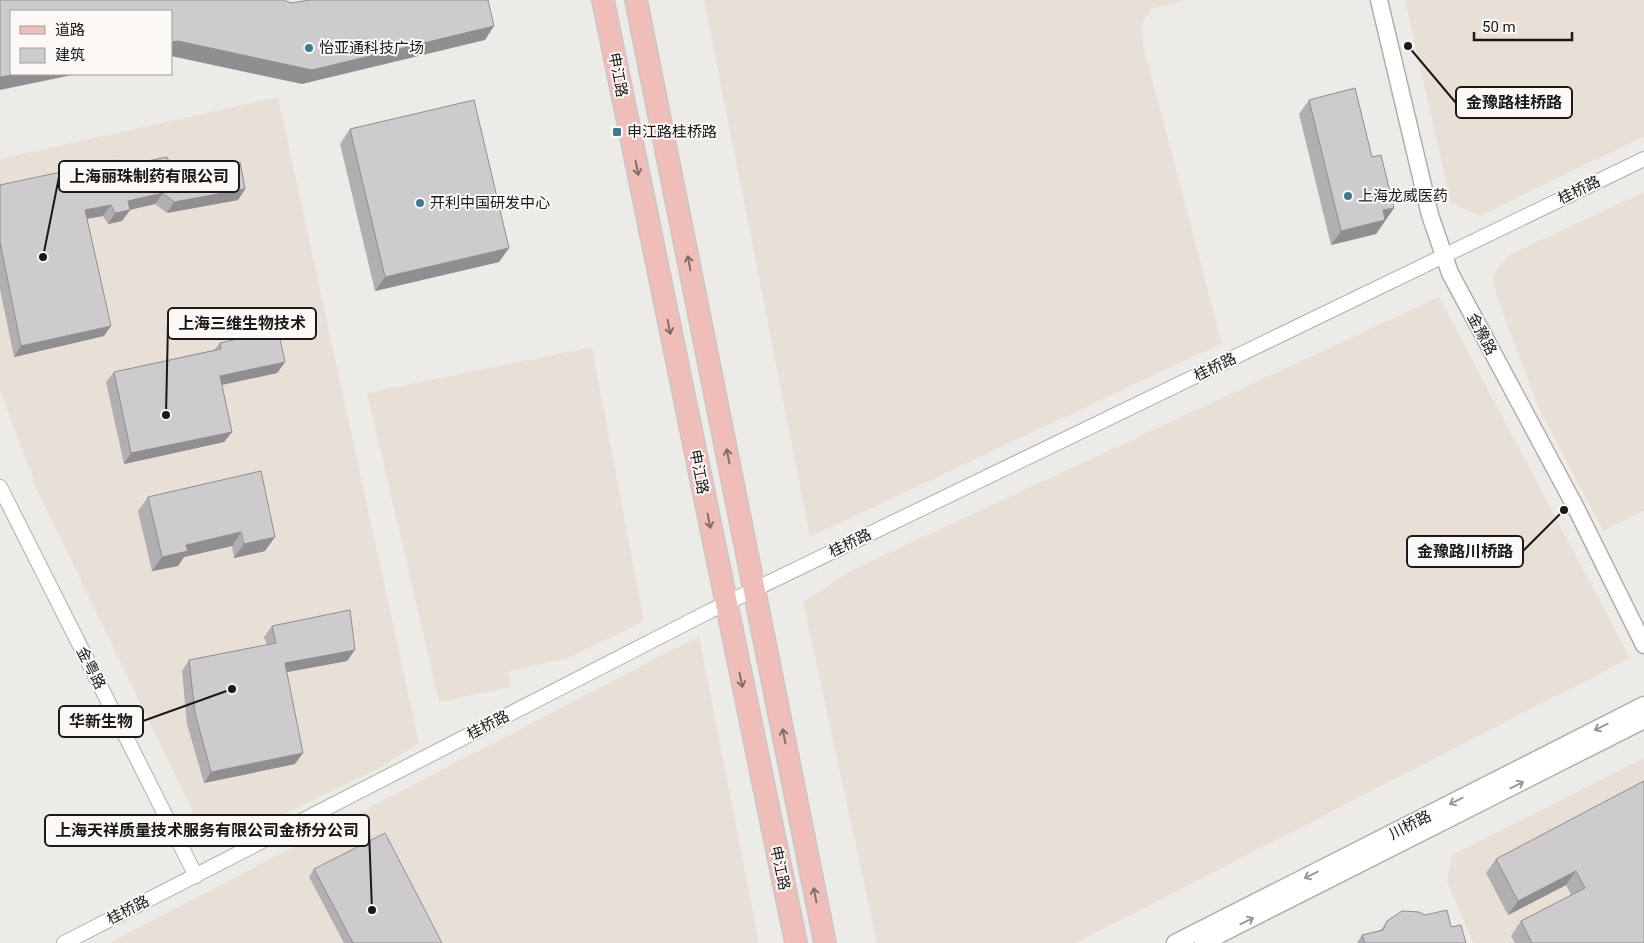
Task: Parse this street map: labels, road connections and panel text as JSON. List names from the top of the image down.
{
  "streets": {
    "main road": ["申江路"],
    "street": [
      "桂桥路",
      "金豫路",
      "金粤路",
      "川桥路"
    ]
  },
  "crossings": [
    ["申江路", "桂桥路"],
    ["桂桥路", "金豫路"],
    ["桂桥路", "金粤路"]
  ],
  "places": {
    "other": [
      "金豫路桂桥路",
      "怡亚通科技广场",
      "上海龙威医药",
      "开利中国研发中心",
      "上海丽珠制药有限公司",
      "上海三维生物技术",
      "金豫路川桥路",
      "华新生物",
      "上海天祥质量技术服务有限公司金桥分公司"
    ],
    "transit": ["申江路桂桥路"]
  },
  "legend": ["道路", "建筑"],
  "scale_bar": "50 m"
}
